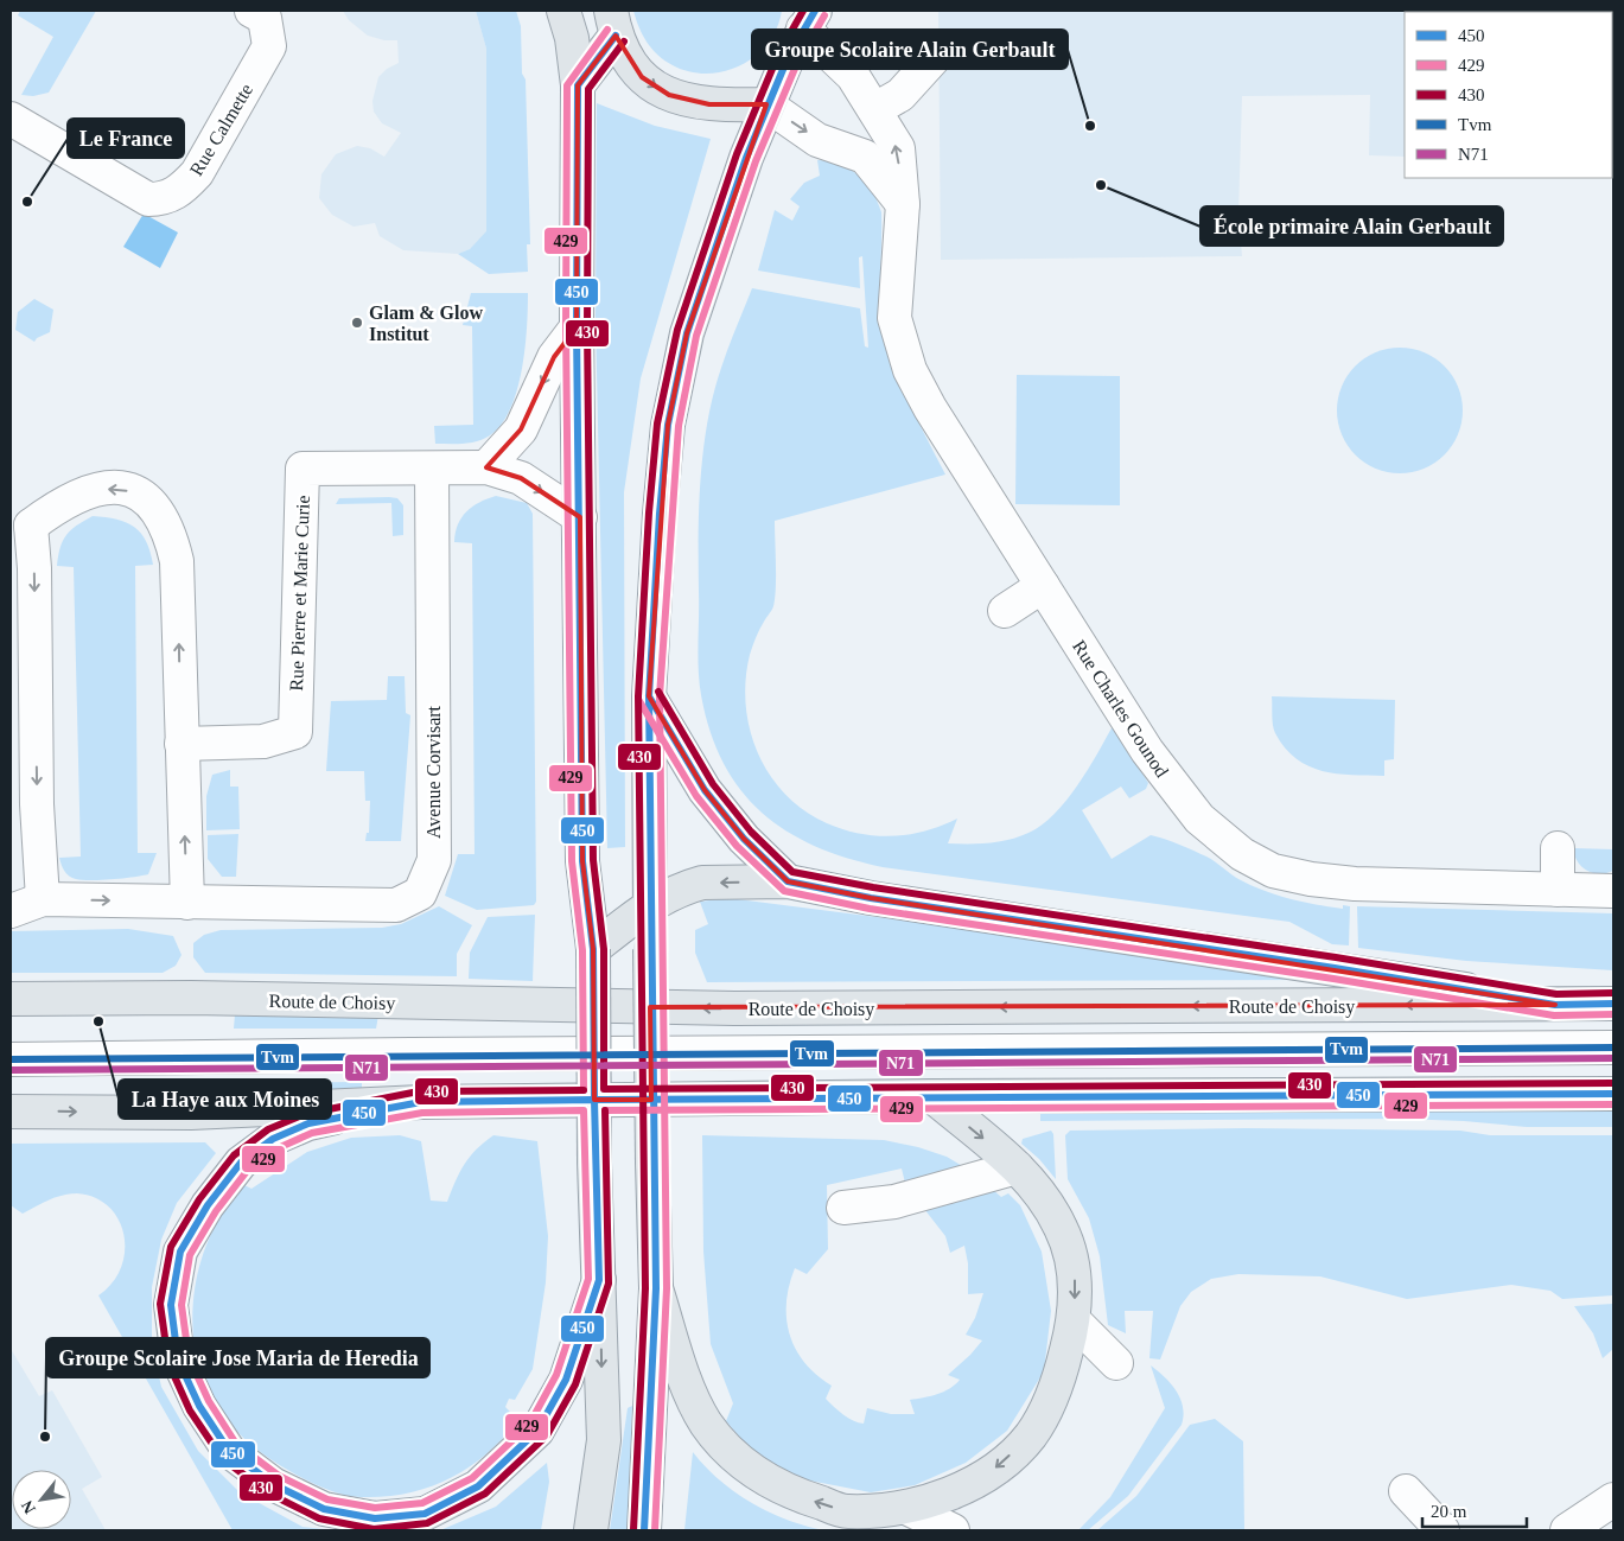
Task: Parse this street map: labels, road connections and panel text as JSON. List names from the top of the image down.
{
  "streets": {
    "main road": ["Route de Choisy"],
    "street": [
      "Rue Calmette",
      "Rue Pierre et Marie Curie",
      "Rue Charles Gounod",
      "Avenue Corvisart"
    ]
  },
  "crossings": [
    ["Rue Pierre et Marie Curie", "Avenue Corvisart"]
  ],
  "places": [
    "Groupe Scolaire Alain Gerbault",
    "École primaire Alain Gerbault",
    "Le France",
    "Glam & Glow Institut",
    "La Haye aux Moines",
    "Groupe Scolaire Jose Maria de Heredia"
  ],
  "lines": [
    "transit line 450",
    "transit line 430",
    "transit line 429",
    "transit line Tvm",
    "transit line N71"
  ],
  "legend": [
    "450",
    "429",
    "430",
    "Tvm",
    "N71"
  ],
  "scale_bar": "20 m",
  "north": "bottom left"
}
